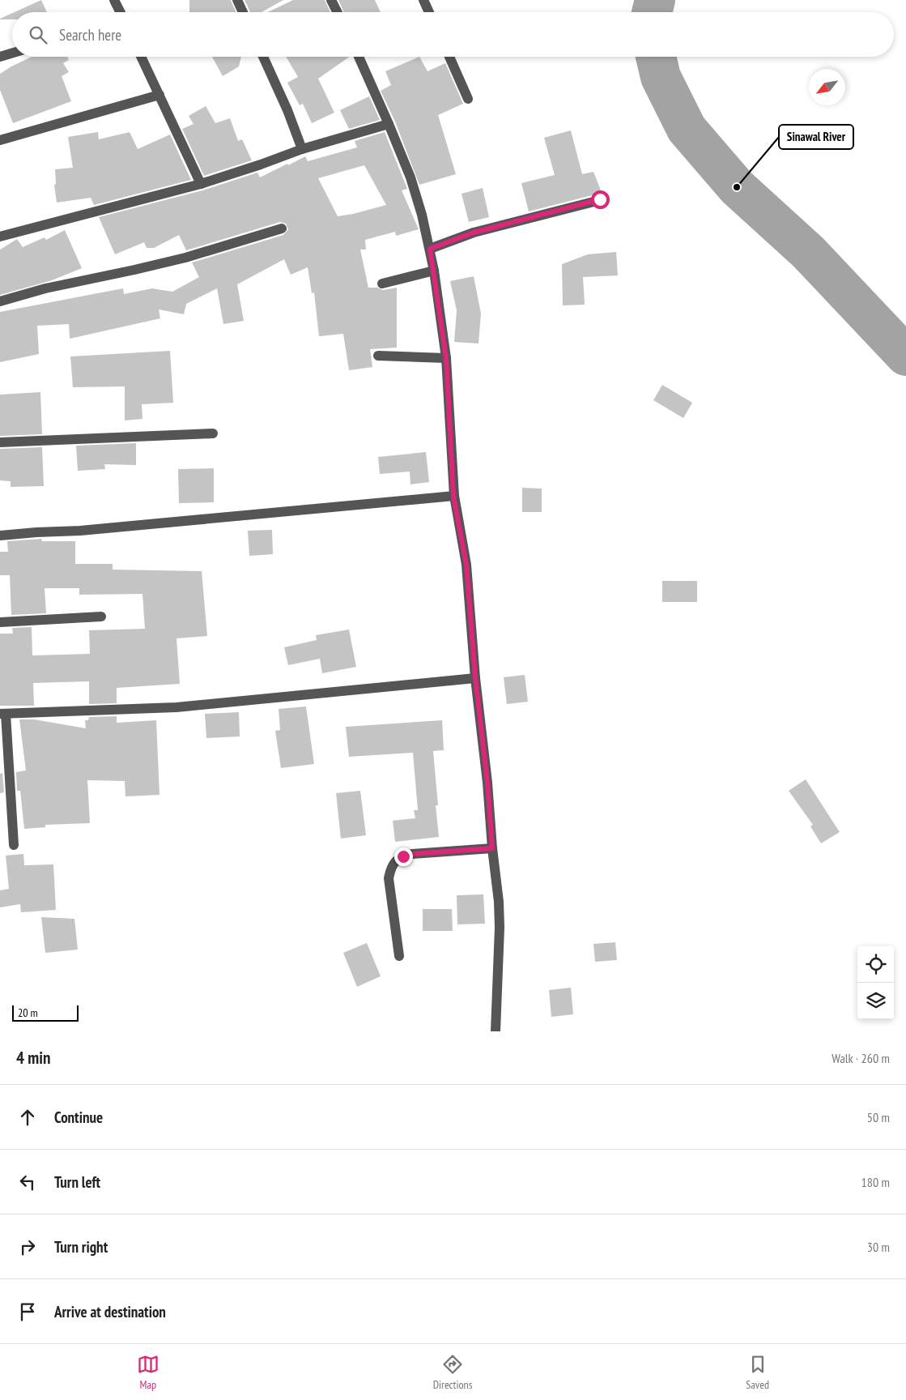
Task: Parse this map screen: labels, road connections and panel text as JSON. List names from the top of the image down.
{
  "places": ["Sinawal River"],
  "scale_bar": "20 m",
  "north": "bottom left",
  "page": {
    "search": "Search here",
    "scale": "20 m",
    "heading": ["4 min", "Walk · 260 m"],
    "list": [
      ["Continue", "50 m"],
      ["Turn left", "180 m"],
      ["Turn right", "30 m"],
      "Arrive at destination"
    ],
    "nav": ["Map", "Directions", "Saved"]
  }
}
